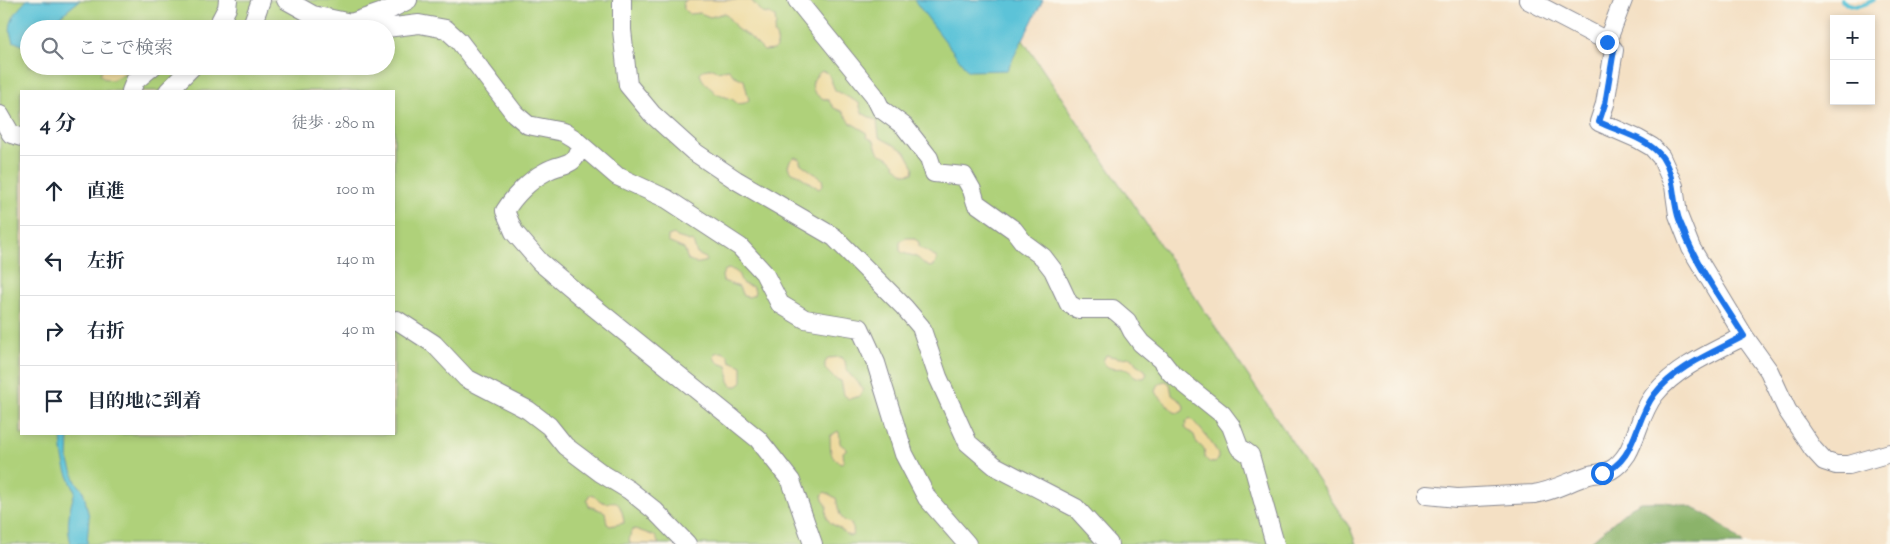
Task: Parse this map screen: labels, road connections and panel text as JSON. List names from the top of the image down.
{
  "page": {
    "map_buttons": ["+", "−"],
    "search": "ここで検索",
    "heading": ["4 分", "徒歩 · 280 m"],
    "list": [
      ["直進", "100 m"],
      ["左折", "140 m"],
      ["右折", "40 m"],
      "目的地に到着"
    ]
  }
}
